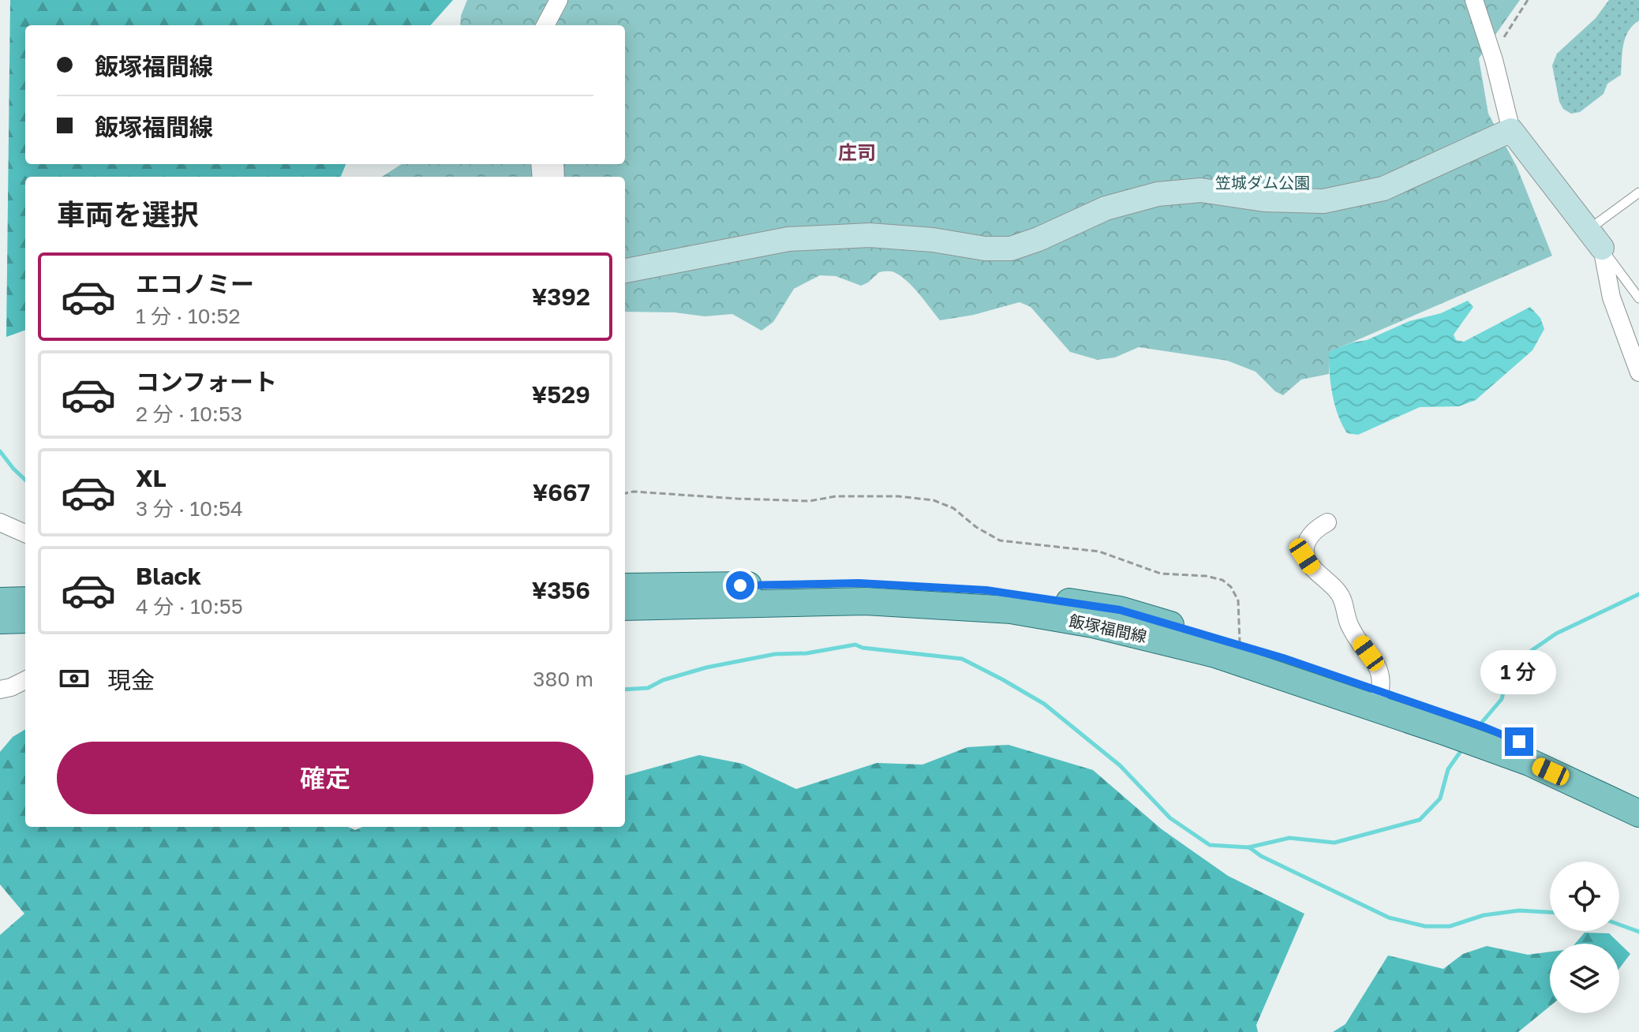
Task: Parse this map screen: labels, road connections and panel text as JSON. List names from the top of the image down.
{
  "streets": {
    "main road": ["飯塚福間線"]
  },
  "districts": ["庄司"],
  "parks": ["笠城ダム公園"],
  "page": {
    "banner": ["飯塚福間線", "飯塚福間線"],
    "heading": "車両を選択",
    "list": [
      {
        "name": "エコノミー",
        "note": "1 分 · 10:52",
        "value": "¥392"
      },
      {
        "name": "コンフォート",
        "note": "2 分 · 10:53",
        "value": "¥529"
      },
      {
        "name": "XL",
        "note": "3 分 · 10:54",
        "value": "¥667"
      },
      {
        "name": "Black",
        "note": "4 分 · 10:55",
        "value": "¥356"
      }
    ],
    "pay": ["現金", "380 m"],
    "bubble": "1 分",
    "buttons": "確定"
  }
}
